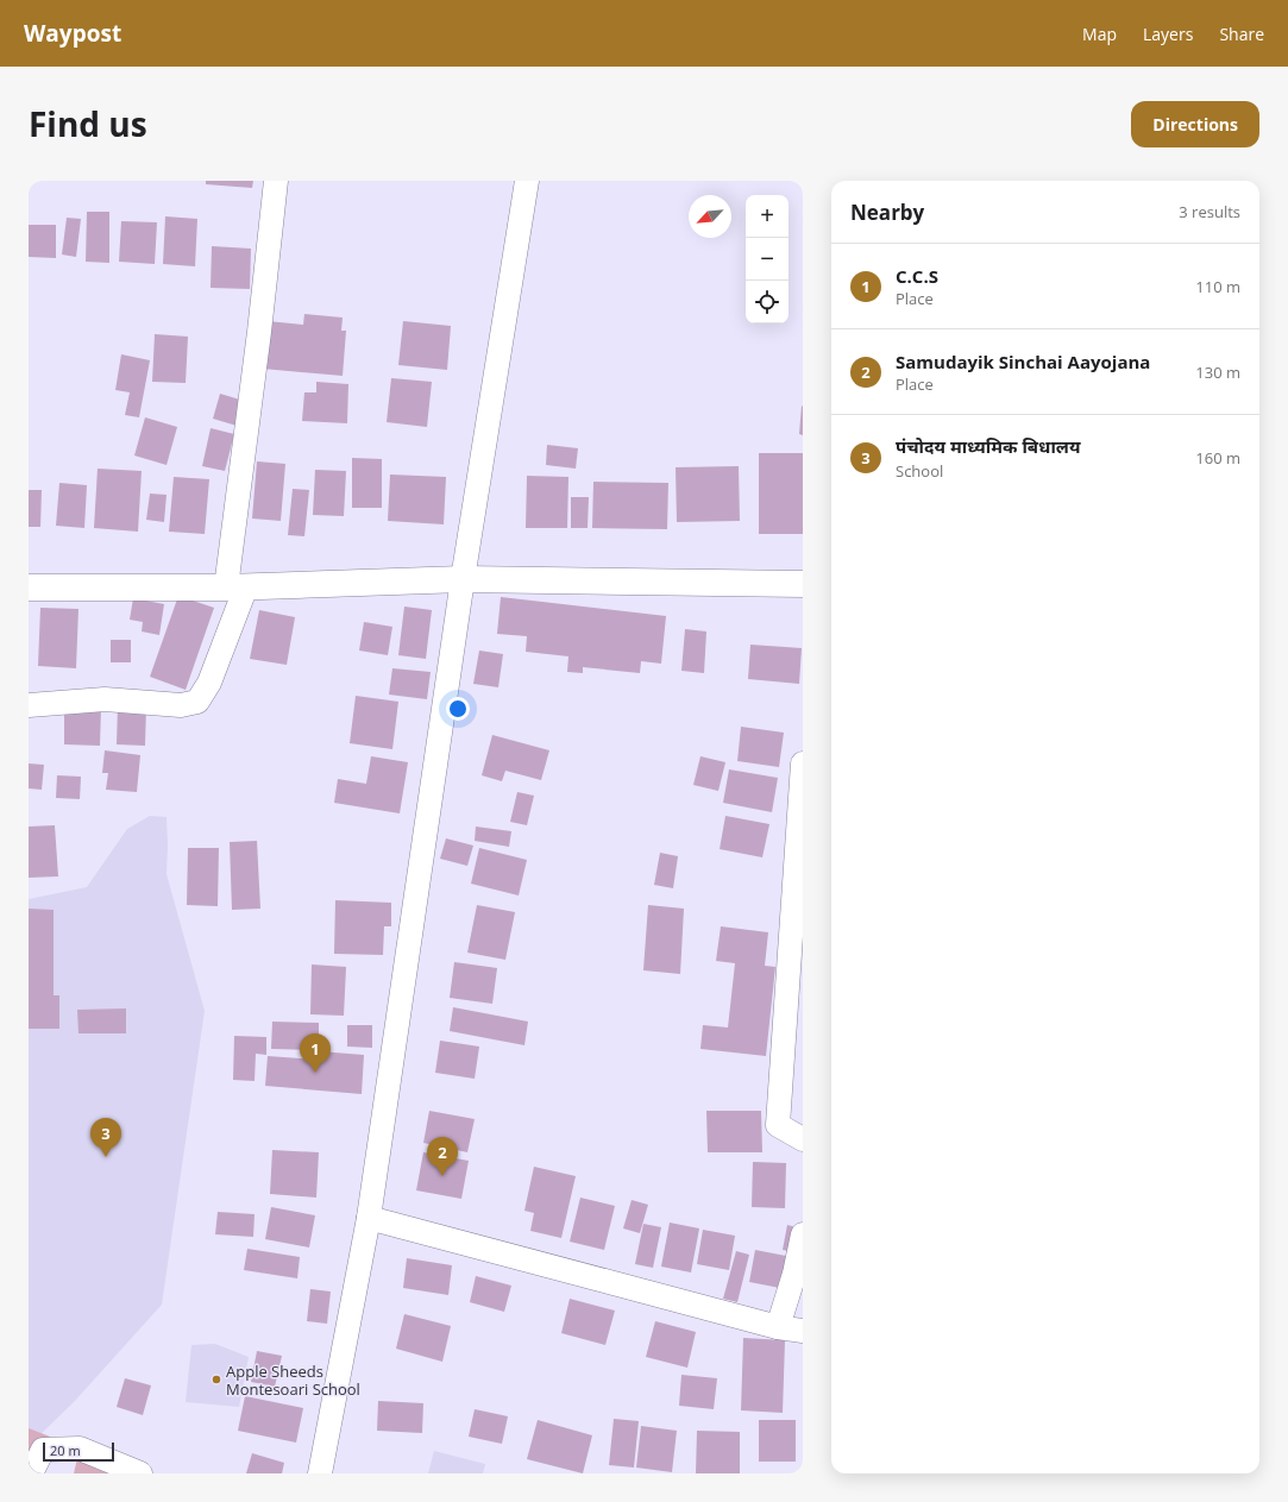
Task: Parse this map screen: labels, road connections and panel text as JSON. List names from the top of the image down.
{
  "places": ["Apple Sheeds Montesoari School"],
  "scale_bar": "20 m",
  "north": "bottom left",
  "page": {
    "header": "Waypost",
    "nav": ["Map", "Layers", "Share"],
    "title": "Find us",
    "buttons": "Directions",
    "heading": ["Nearby", "3 results"],
    "map_buttons": ["+", "−"],
    "list": [
      {
        "mark": "1",
        "name": "C.C.S",
        "note": "Place",
        "value": "110 m"
      },
      {
        "mark": "2",
        "name": "Samudayik Sinchai Aayojana",
        "note": "Place",
        "value": "130 m"
      },
      {
        "mark": "3",
        "name": "पंचोदय माध्यमिक बिधालय",
        "note": "School",
        "value": "160 m"
      }
    ],
    "pins": ["1", "3", "2"],
    "scale": "20 m"
  }
}
